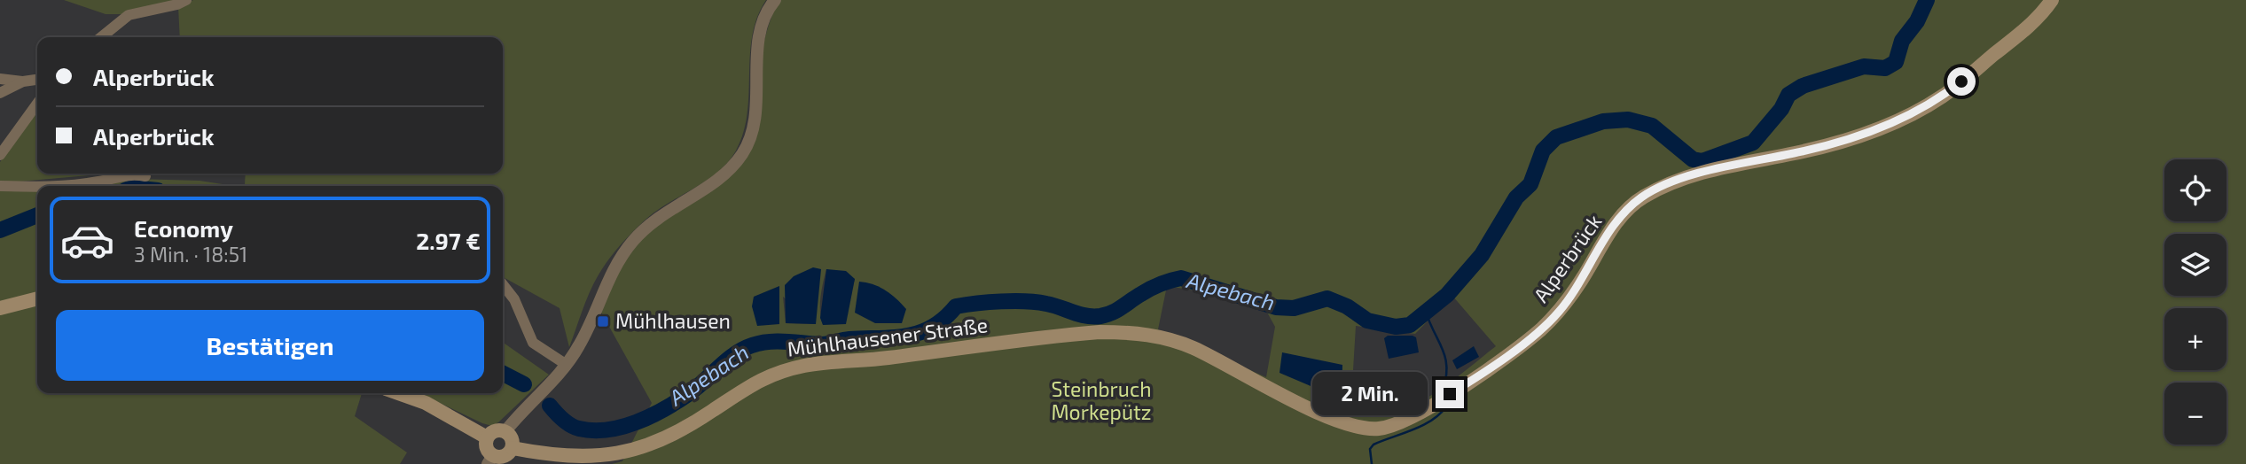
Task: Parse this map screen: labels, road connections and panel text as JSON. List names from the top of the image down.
{
  "streets": {
    "main road": ["Alperbrück", "Mühlhausener Straße"]
  },
  "crossings": [
    ["Alperbrück", "Mühlhausener Straße"]
  ],
  "water": ["Alpebach"],
  "parks": ["Steinbruch Morkepütz"],
  "places": {
    "transit": ["Mühlhausen"]
  },
  "page": {
    "banner": ["Alperbrück", "Alperbrück"],
    "map_buttons": ["+", "−"],
    "list": [
      {
        "name": "Economy",
        "note": "3 Min. · 18:51",
        "value": "2.97 €"
      }
    ],
    "buttons": "Bestätigen",
    "bubble": "2 Min."
  }
}
